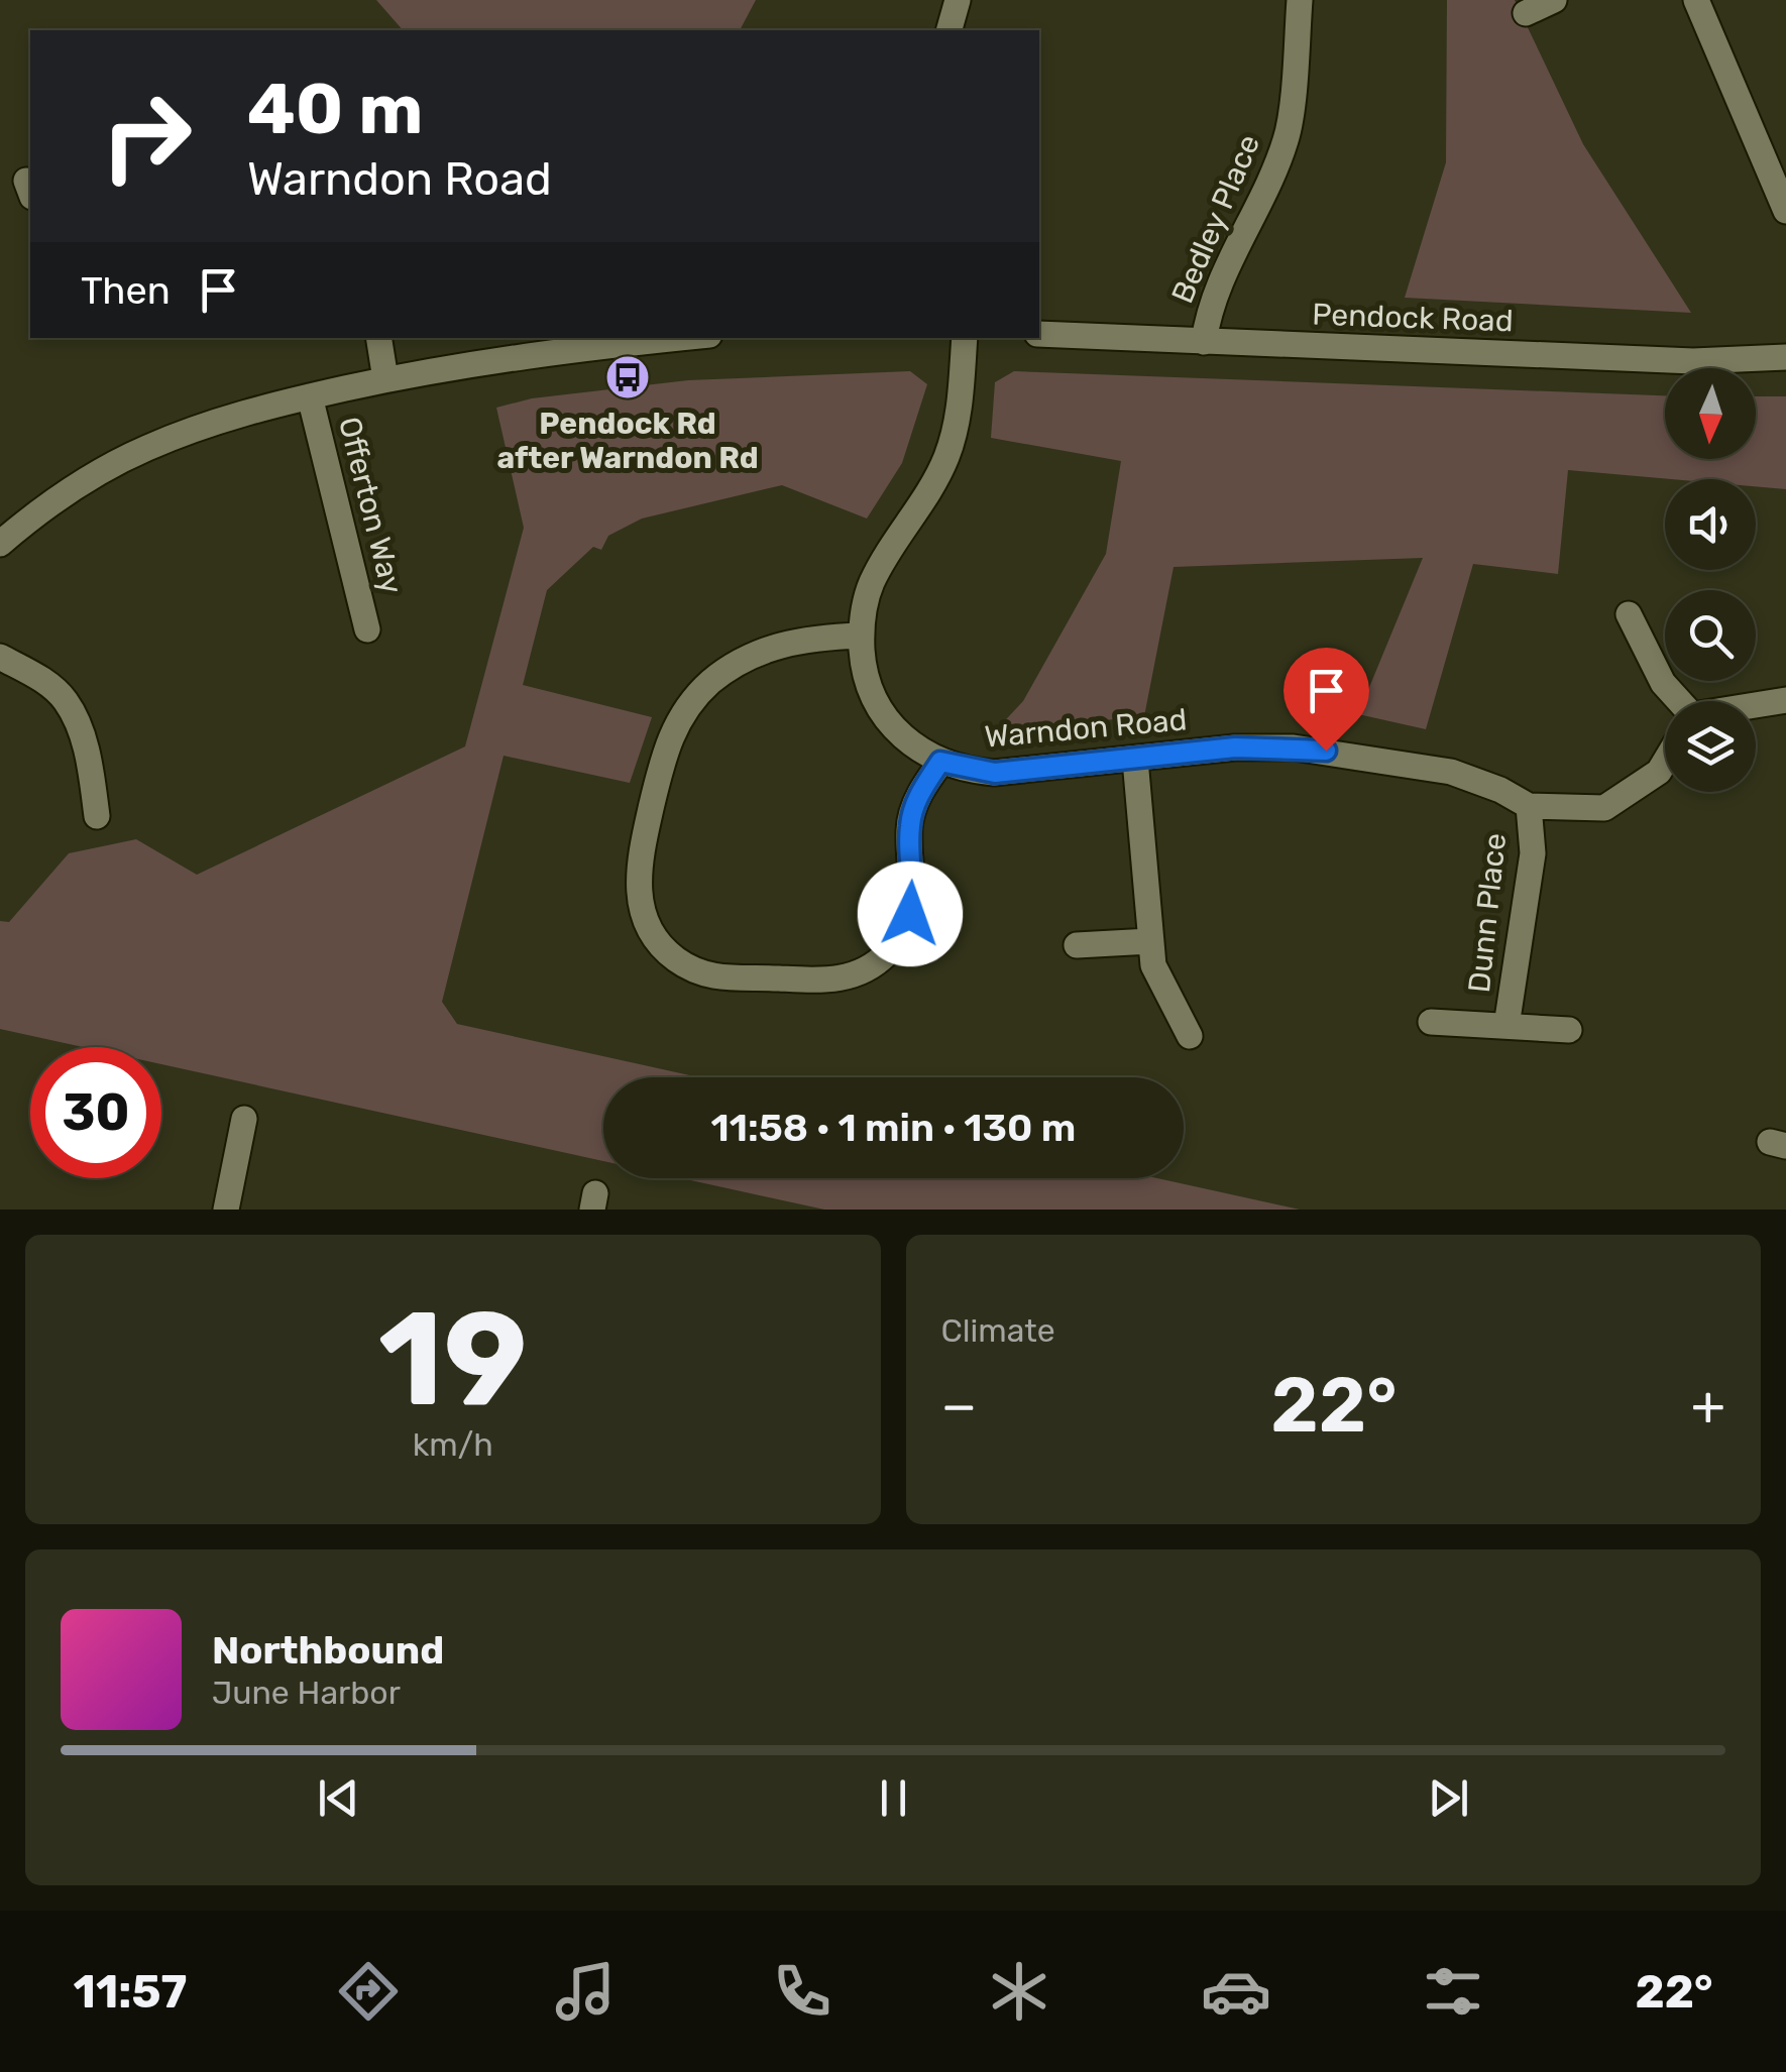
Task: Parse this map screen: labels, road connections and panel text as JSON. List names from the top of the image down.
{
  "streets": {
    "street": [
      "Bedley Place",
      "Pendock Road",
      "Offerton Way",
      "Warndon Road",
      "Dunn Place"
    ]
  },
  "crossings": [
    ["Bedley Place", "Pendock Road"],
    ["Warndon Road", "Dunn Place"]
  ],
  "places": {
    "bus stop": ["Pendock Rd after Warndon Rd"]
  },
  "north": "bottom",
  "page": {
    "turn": ["40 m", "Warndon Road"],
    "then": "Then",
    "limit": "30",
    "trip": "11:58 · 1 min · 130 m",
    "tile": [
      ["19", "km/h"],
      "Climate"
    ],
    "heat": ["−", "22°", "+"],
    "song": ["Northbound", "June Harbor"],
    "tabs": ["11:57", "22°"]
  }
}
